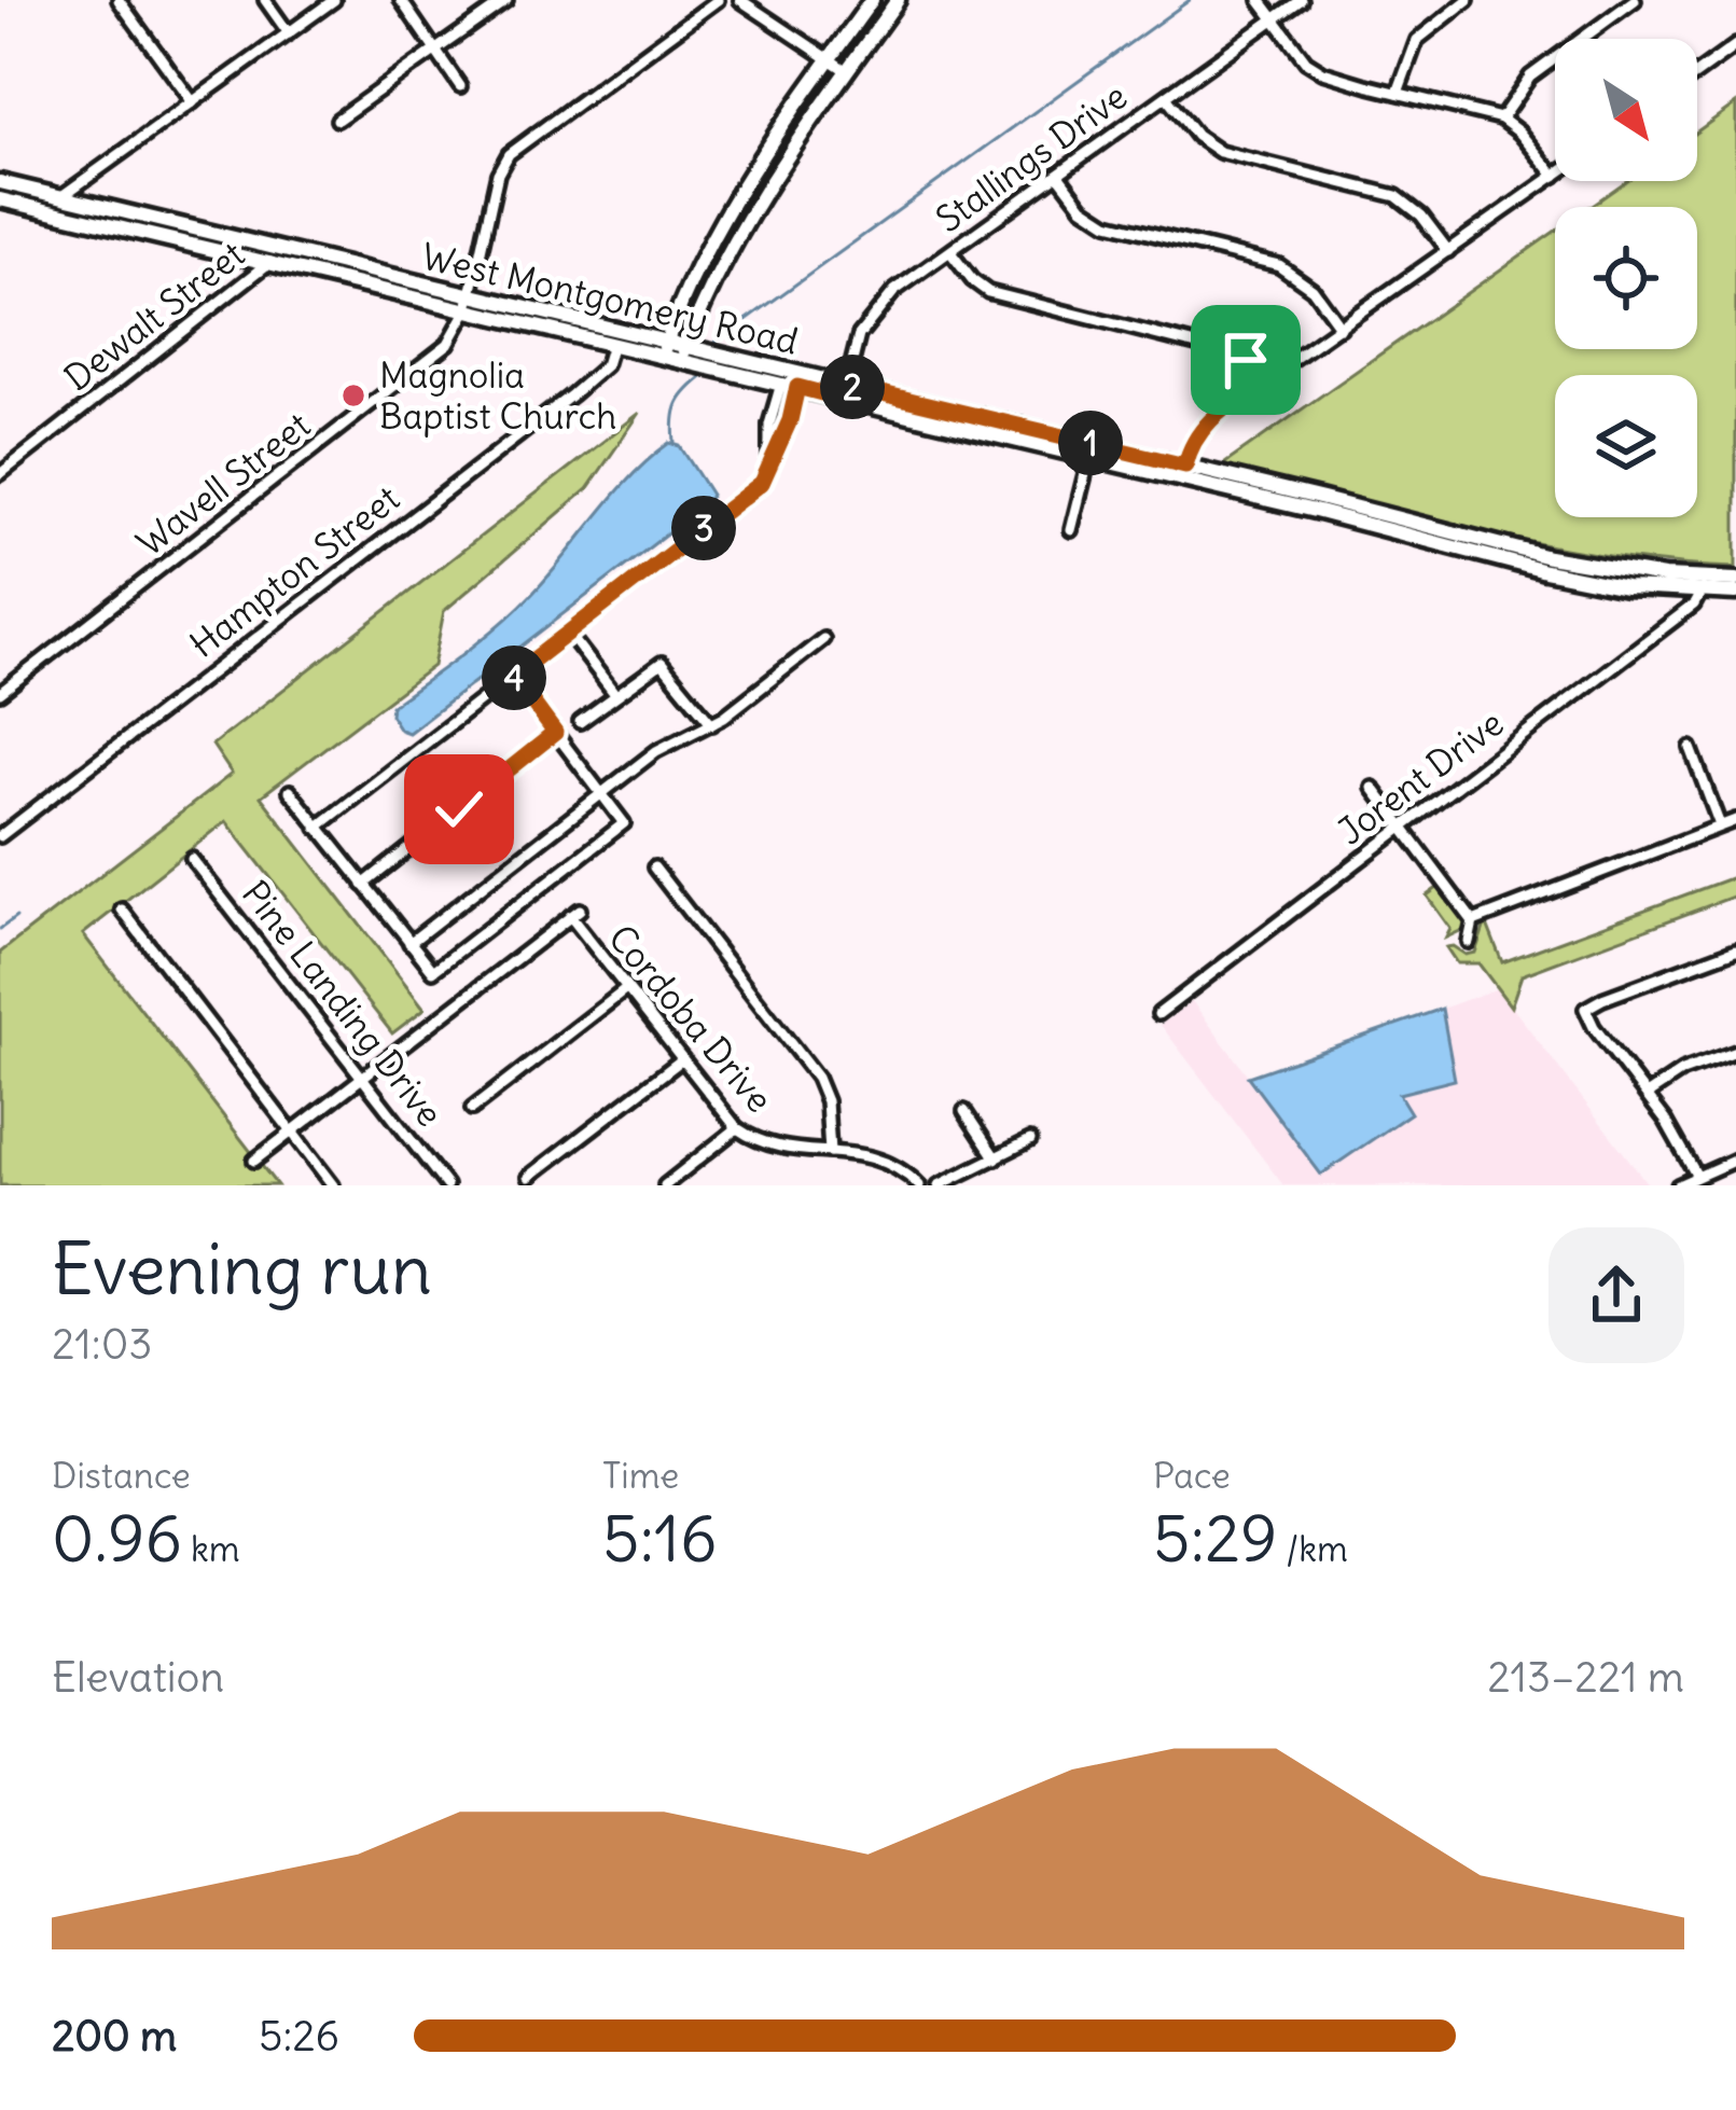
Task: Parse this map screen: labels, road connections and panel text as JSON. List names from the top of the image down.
{
  "streets": {
    "main road": ["West Montgomery Road"],
    "street": [
      "Stallings Drive",
      "Dewalt Street",
      "Wavell Street",
      "Hampton Street",
      "Jorent Drive",
      "Pine Landing Drive",
      "Cordoba Drive"
    ]
  },
  "crossings": [
    ["Stallings Drive", "West Montgomery Road"],
    ["West Montgomery Road", "Dewalt Street"],
    ["West Montgomery Road", "Wavell Street"],
    ["West Montgomery Road", "Hampton Street"],
    ["West Montgomery Road", "Jorent Drive"],
    ["Pine Landing Drive", "Cordoba Drive"]
  ],
  "places": ["Magnolia Baptist Church"],
  "north": "bottom right",
  "page": {
    "pins": [
      "2",
      "1",
      "3",
      "4"
    ],
    "heading": ["Evening run", "21:03"],
    "stats": [
      ["Distance", "0.96 km"],
      ["Time", "5:16"],
      ["Pace", "5:29 /km"]
    ],
    "chart": ["Elevation", "213–221 m"],
    "list": [
      {
        "name": "200 m",
        "note": "5:26"
      }
    ]
  }
}
